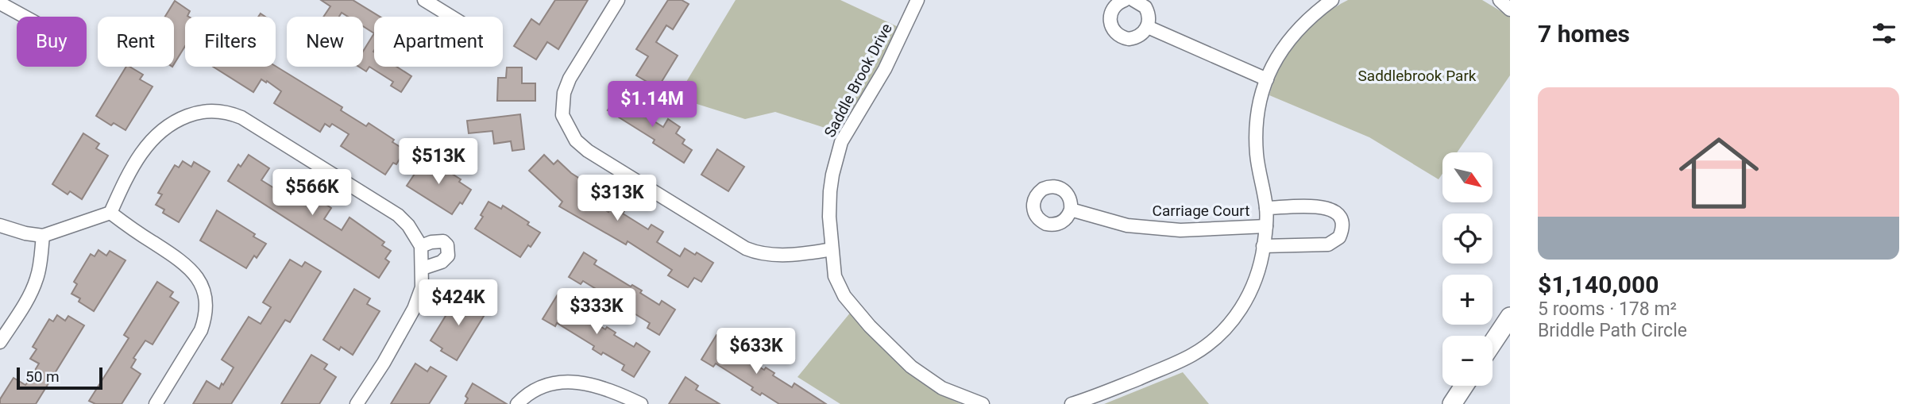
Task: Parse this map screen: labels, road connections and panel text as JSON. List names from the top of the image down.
{
  "streets": {
    "street": ["Saddle Brook Drive", "Carriage Court"]
  },
  "parks": ["Saddlebrook Park"],
  "scale_bar": "50 m",
  "north": "bottom right",
  "page": {
    "heading": "7 homes",
    "chip": [
      "Buy",
      "Rent",
      "Filters",
      "New",
      "Apartment"
    ],
    "list": [
      {
        "name": "$1,140,000",
        "note": "5 rooms · 178 m² · Briddle Path Circle"
      }
    ],
    "price": [
      "$1.14M",
      "$513K",
      "$566K",
      "$313K",
      "$424K",
      "$333K",
      "$633K"
    ],
    "map_buttons": ["+", "−"],
    "scale": "50 m"
  }
}
